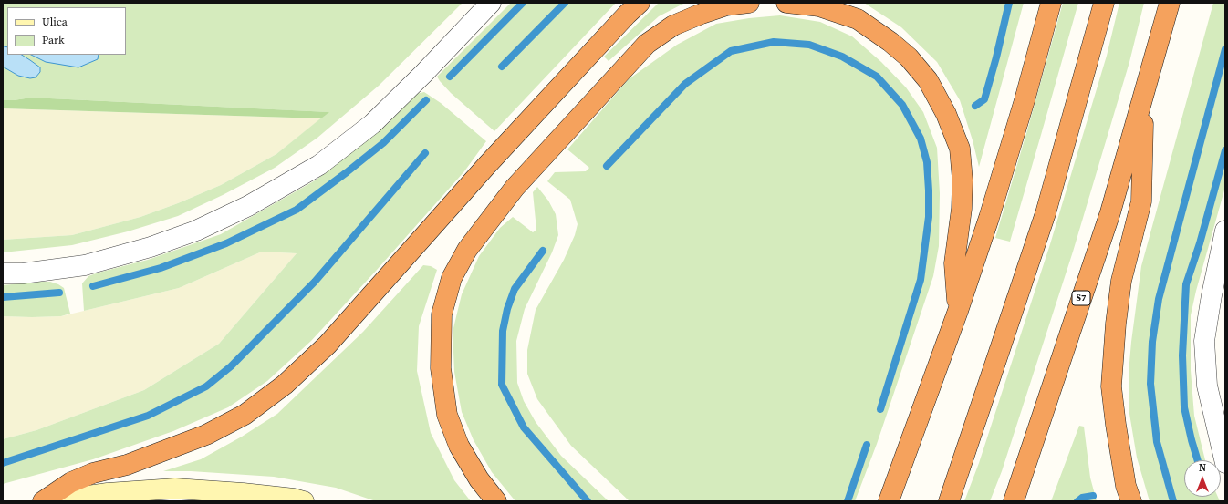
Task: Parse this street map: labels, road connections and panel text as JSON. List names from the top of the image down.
{
  "streets": {
    "highway": ["S7"]
  },
  "legend": ["Ulica", "Park"],
  "north": "top"
}
